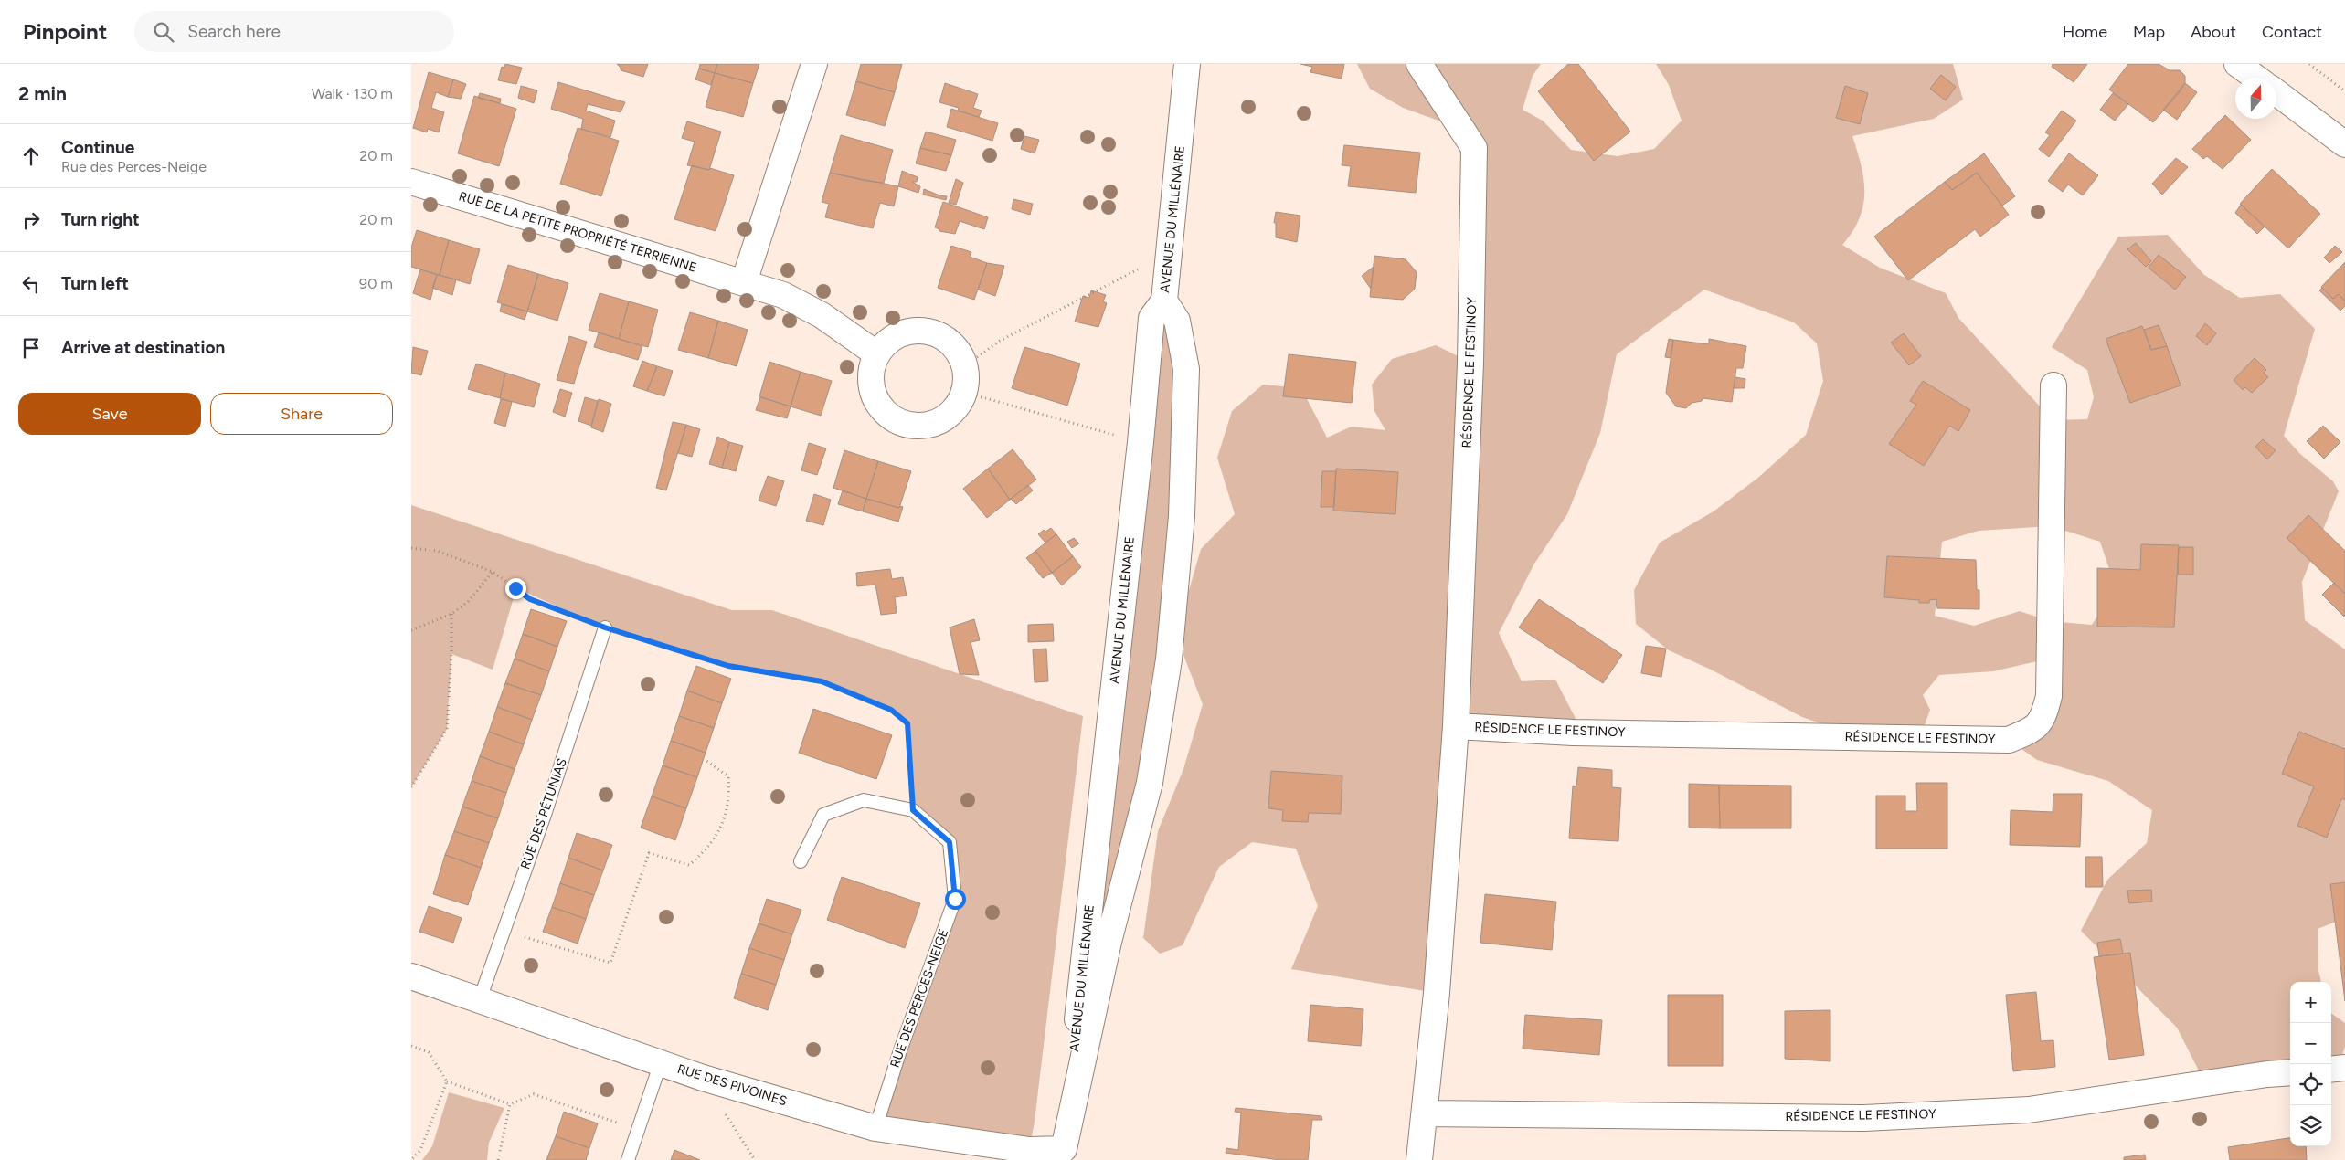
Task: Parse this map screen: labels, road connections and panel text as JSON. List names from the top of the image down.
{
  "streets": {
    "street": [
      "AVENUE DU MILLÉNAIRE",
      "RUE DE LA PETITE PROPRIÉTÉ TERRIENNE",
      "RÉSIDENCE LE FESTINOY",
      "RUE DES PIVOINES"
    ],
    "lane": ["RUE DES PÉTUNIAS", "RUE DES PERCES-NEIGE"]
  },
  "crossings": [
    ["AVENUE DU MILLÉNAIRE", "RUE DES PIVOINES"],
    ["RUE DES PÉTUNIAS", "RUE DES PIVOINES"],
    ["RUE DES PERCES-NEIGE", "RUE DES PIVOINES"]
  ],
  "north": "top",
  "page": {
    "header": "Pinpoint",
    "search": "Search here",
    "nav": [
      "Home",
      "Map",
      "About",
      "Contact"
    ],
    "heading": ["2 min", "Walk · 130 m"],
    "list": [
      ["Continue", "Rue des Perces-Neige", "20 m"],
      ["Turn right", "20 m"],
      ["Turn left", "90 m"],
      "Arrive at destination"
    ],
    "buttons": ["Save", "Share"],
    "map_buttons": ["+", "−"]
  }
}
